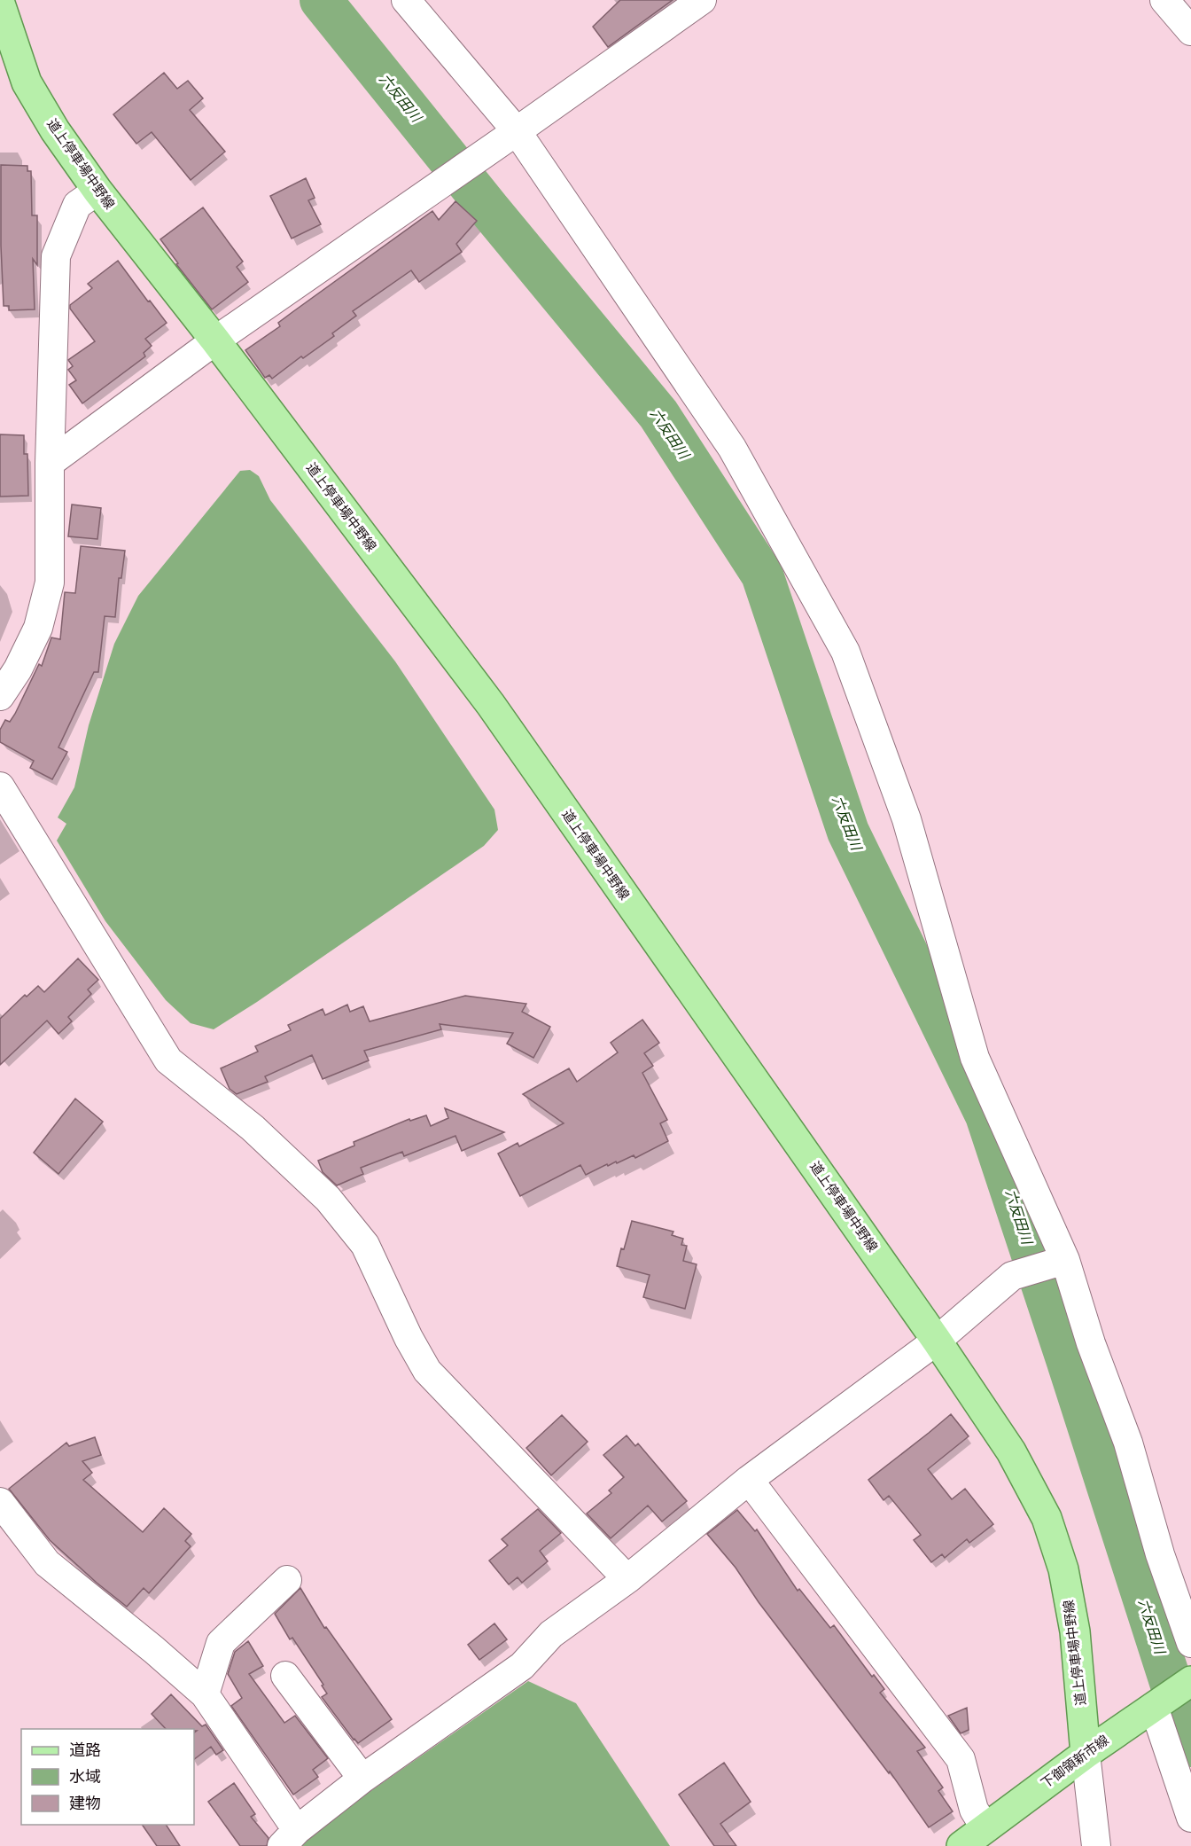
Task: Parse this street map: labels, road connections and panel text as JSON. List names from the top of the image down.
{
  "streets": {
    "main road": ["道上停車場中野線", "下御領新市線"]
  },
  "crossings": [
    ["道上停車場中野線", "下御領新市線"]
  ],
  "water": ["六反田川"],
  "legend": ["道路", "水域", "建物"]
}
